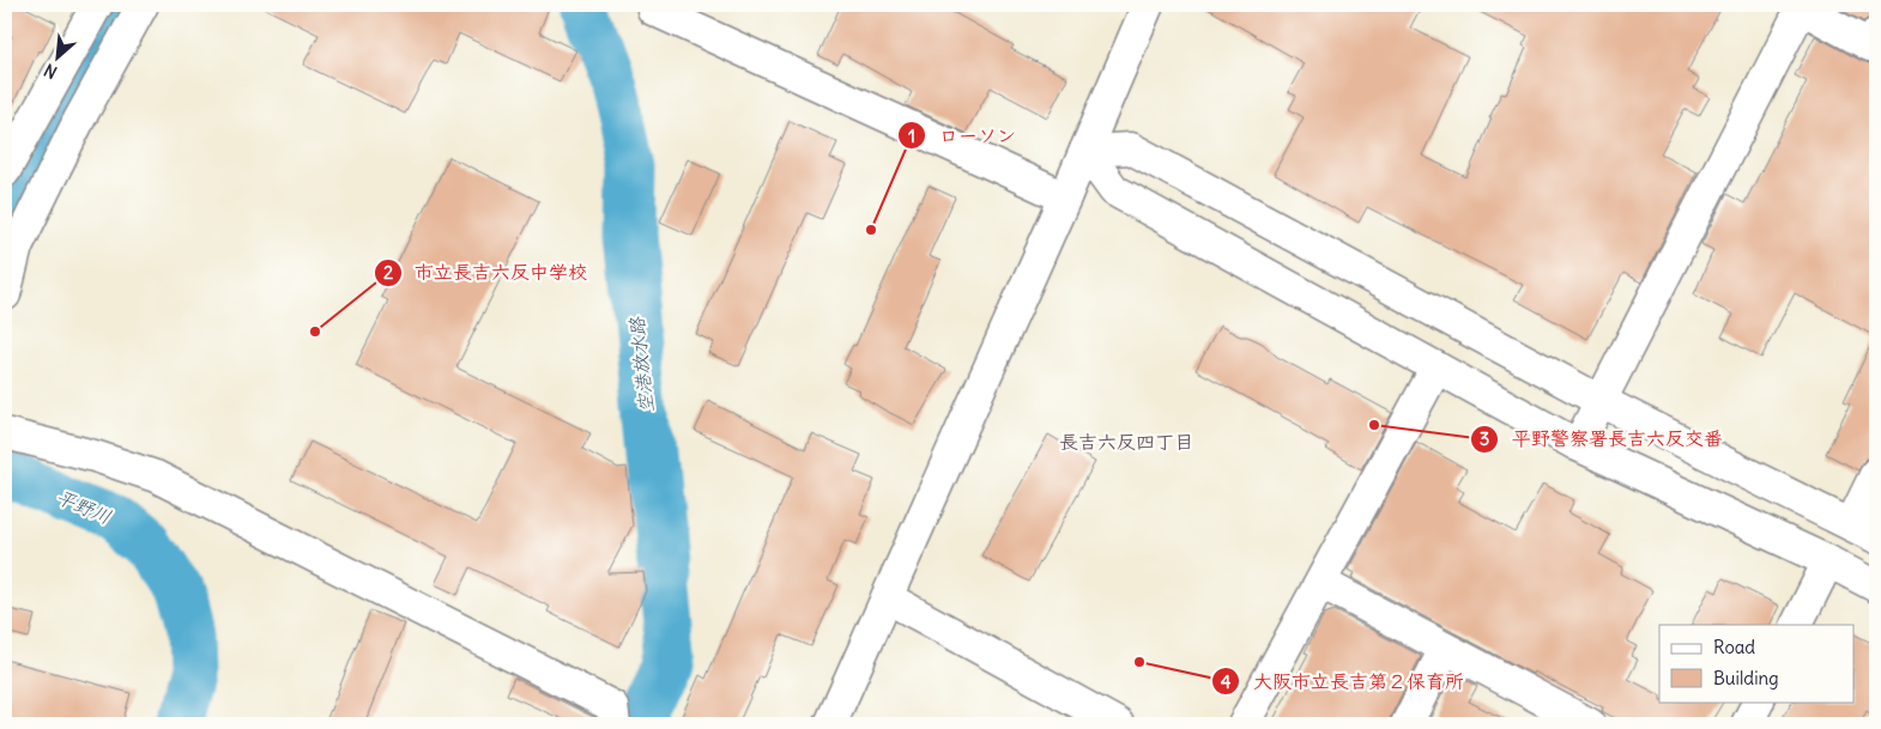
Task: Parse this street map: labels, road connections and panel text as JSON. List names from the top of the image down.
{
  "districts": ["長吉六反四丁目"],
  "water": ["空港放水路", "平野川"],
  "places": [
    "ローソン",
    "市立長吉六反中学校",
    "平野警察署長吉六反交番",
    "大阪市立長吉第２保育所"
  ],
  "legend": ["Road", "Building"],
  "north": "bottom left"
}
